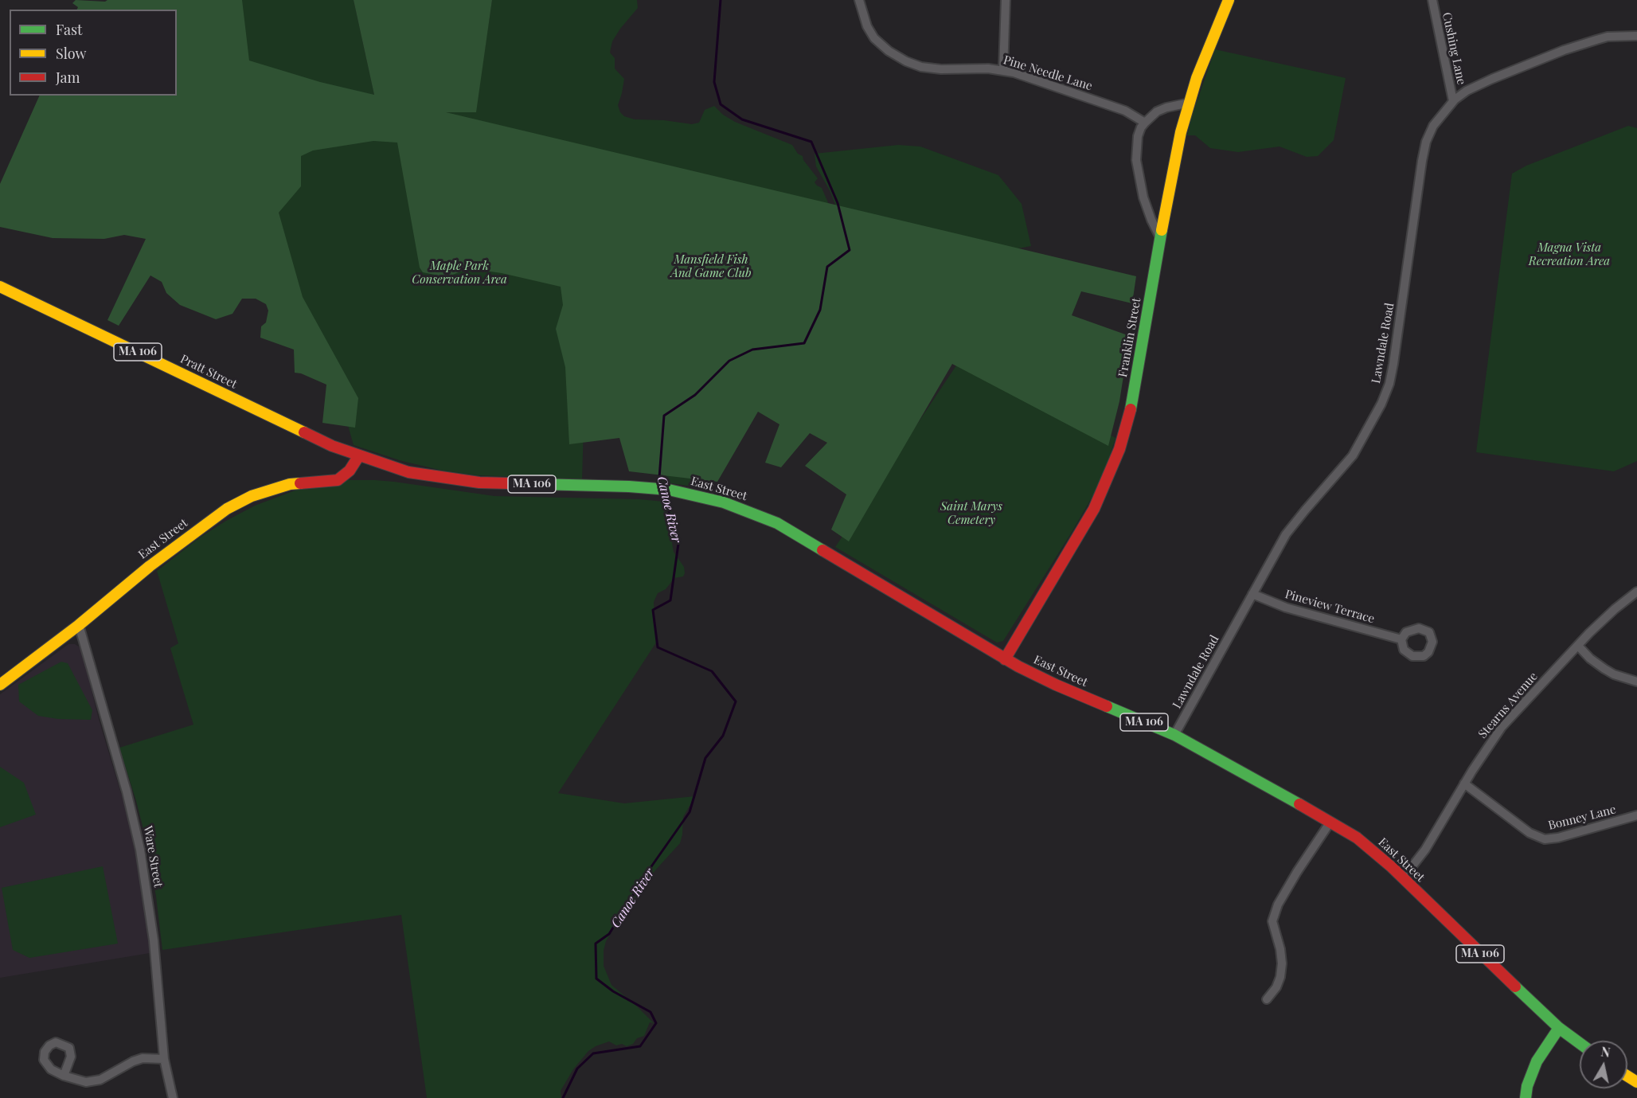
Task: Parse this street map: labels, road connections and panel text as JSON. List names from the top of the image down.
{
  "streets": {
    "main road": [
      "Franklin Street",
      "MA 106",
      "Pratt Street",
      "East Street"
    ],
    "street": [
      "Cushing Lane",
      "Pine Needle Lane",
      "Lawndale Road",
      "Pineview Terrace",
      "Stearns Avenue",
      "Bonney Lane",
      "Ware Street"
    ]
  },
  "crossings": [
    ["Cushing Lane", "Lawndale Road"],
    ["Franklin Street", "East Street"],
    ["Lawndale Road", "East Street"],
    ["Lawndale Road", "Pineview Terrace"],
    ["MA 106", "East Street"],
    ["Pratt Street", "East Street"],
    ["East Street", "Stearns Avenue"],
    ["East Street", "Ware Street"],
    ["Stearns Avenue", "Bonney Lane"]
  ],
  "water": ["Canoe River"],
  "parks": [
    "Magna Vista Recreation Area",
    "Mansfield Fish And Game Club",
    "Maple Park Conservation Area",
    "Saint Marys Cemetery"
  ],
  "legend": ["Fast", "Slow", "Jam"],
  "north": "top"
}
